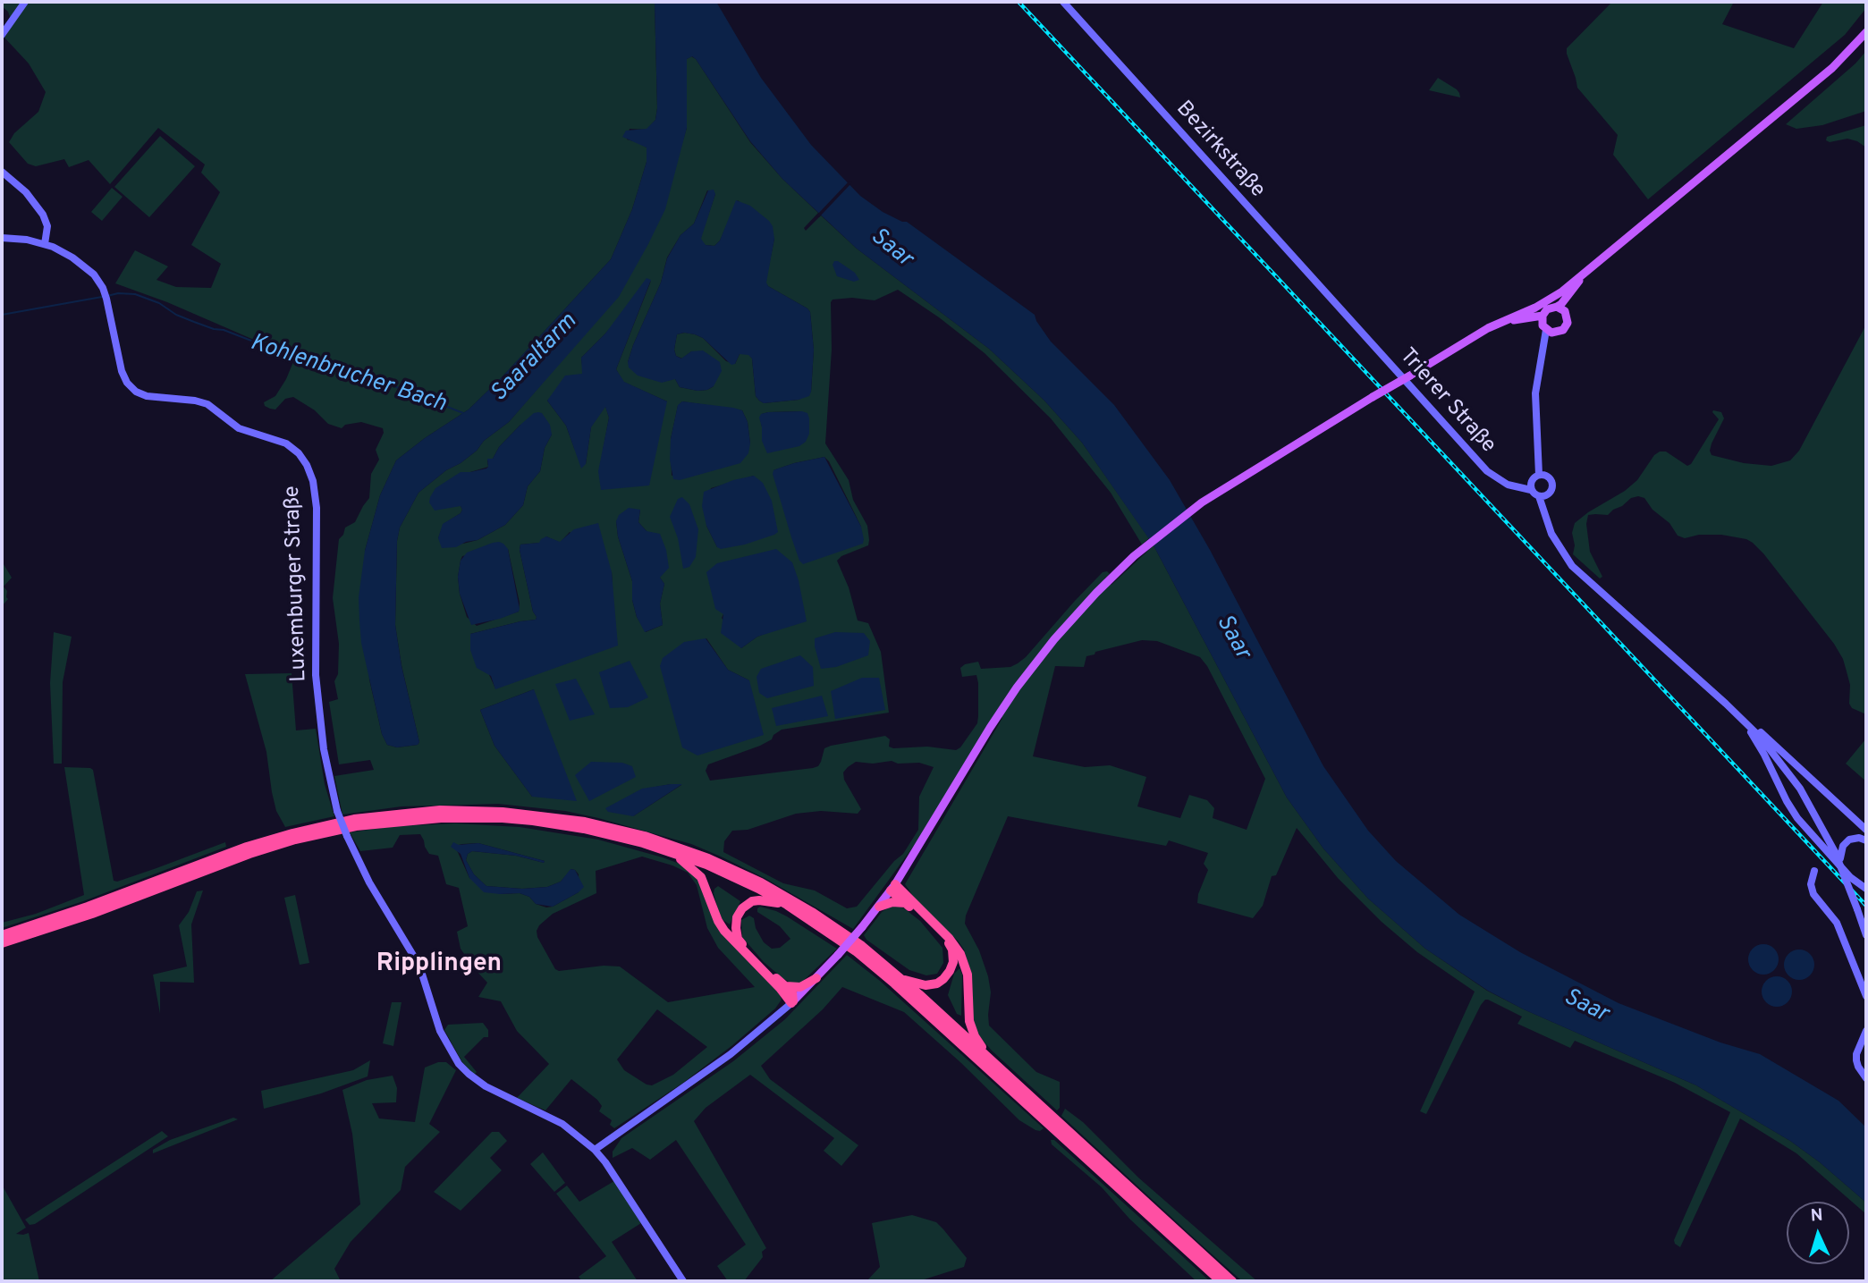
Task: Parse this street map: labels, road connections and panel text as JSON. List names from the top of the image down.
{
  "streets": {
    "main road": ["Bezirkstraße", "Trierer Straße", "Luxemburger Straße"]
  },
  "crossings": [
    ["Bezirkstraße", "Trierer Straße"]
  ],
  "districts": ["Ripplingen"],
  "water": ["Saar", "Saaraltarm", "Kohlenbrucher Bach"],
  "north": "top"
}
